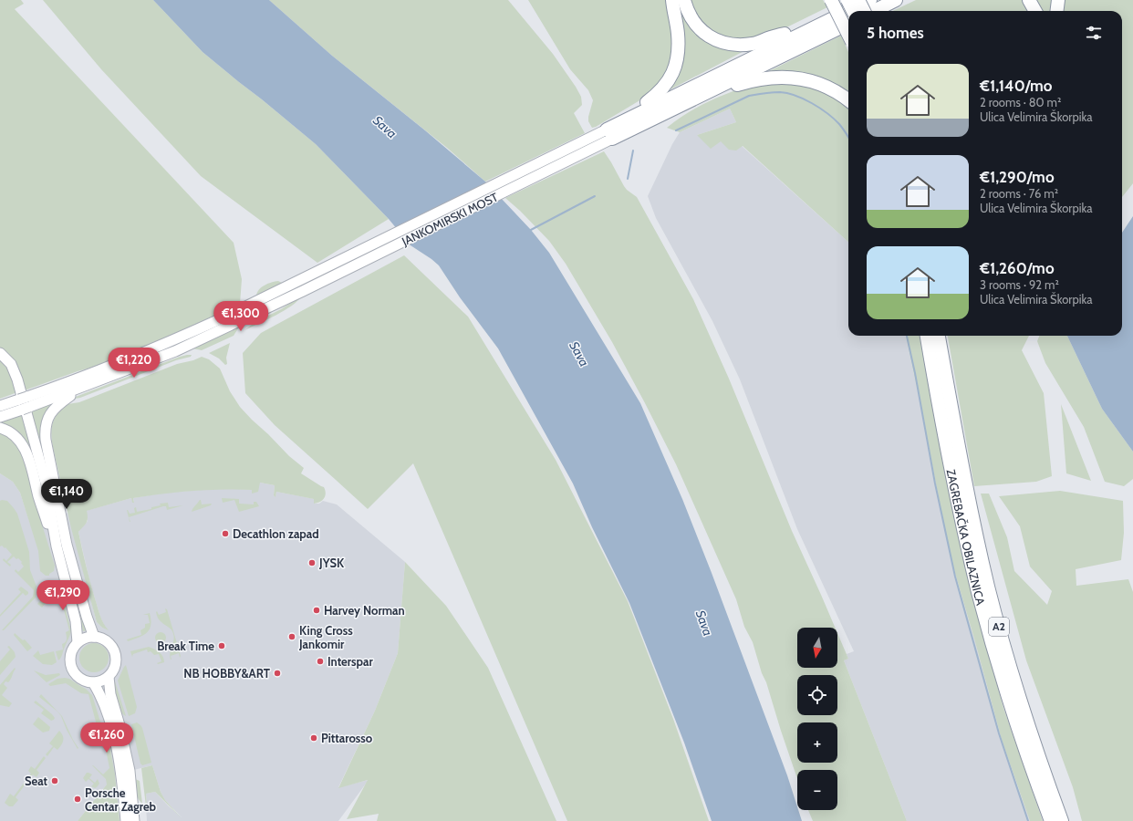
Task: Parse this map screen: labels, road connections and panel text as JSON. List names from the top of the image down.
{
  "streets": {
    "highway": ["ZAGREBAČKA OBILAZNICA", "A2"],
    "main road": ["JANKOMIRSKI MOST"]
  },
  "water": ["Sava"],
  "places": [
    "Decathlon zapad",
    "JYSK",
    "Harvey Norman",
    "King Cross Jankomir",
    "Break Time",
    "Interspar",
    "NB HOBBY&ART",
    "Pittarosso",
    "Seat",
    "Porsche Centar Zagreb"
  ],
  "north": "bottom",
  "page": {
    "heading": "5 homes",
    "list": [
      {
        "name": "€1,140/mo",
        "note": "2 rooms · 80 m² · Ulica Velimira Škorpika"
      },
      {
        "name": "€1,290/mo",
        "note": "2 rooms · 76 m² · Ulica Velimira Škorpika"
      },
      {
        "name": "€1,260/mo",
        "note": "3 rooms · 92 m² · Ulica Velimira Škorpika"
      }
    ],
    "price": [
      "€1,300",
      "€1,220",
      "€1,140",
      "€1,290",
      "€1,260"
    ],
    "map_buttons": ["+", "−"]
  }
}
